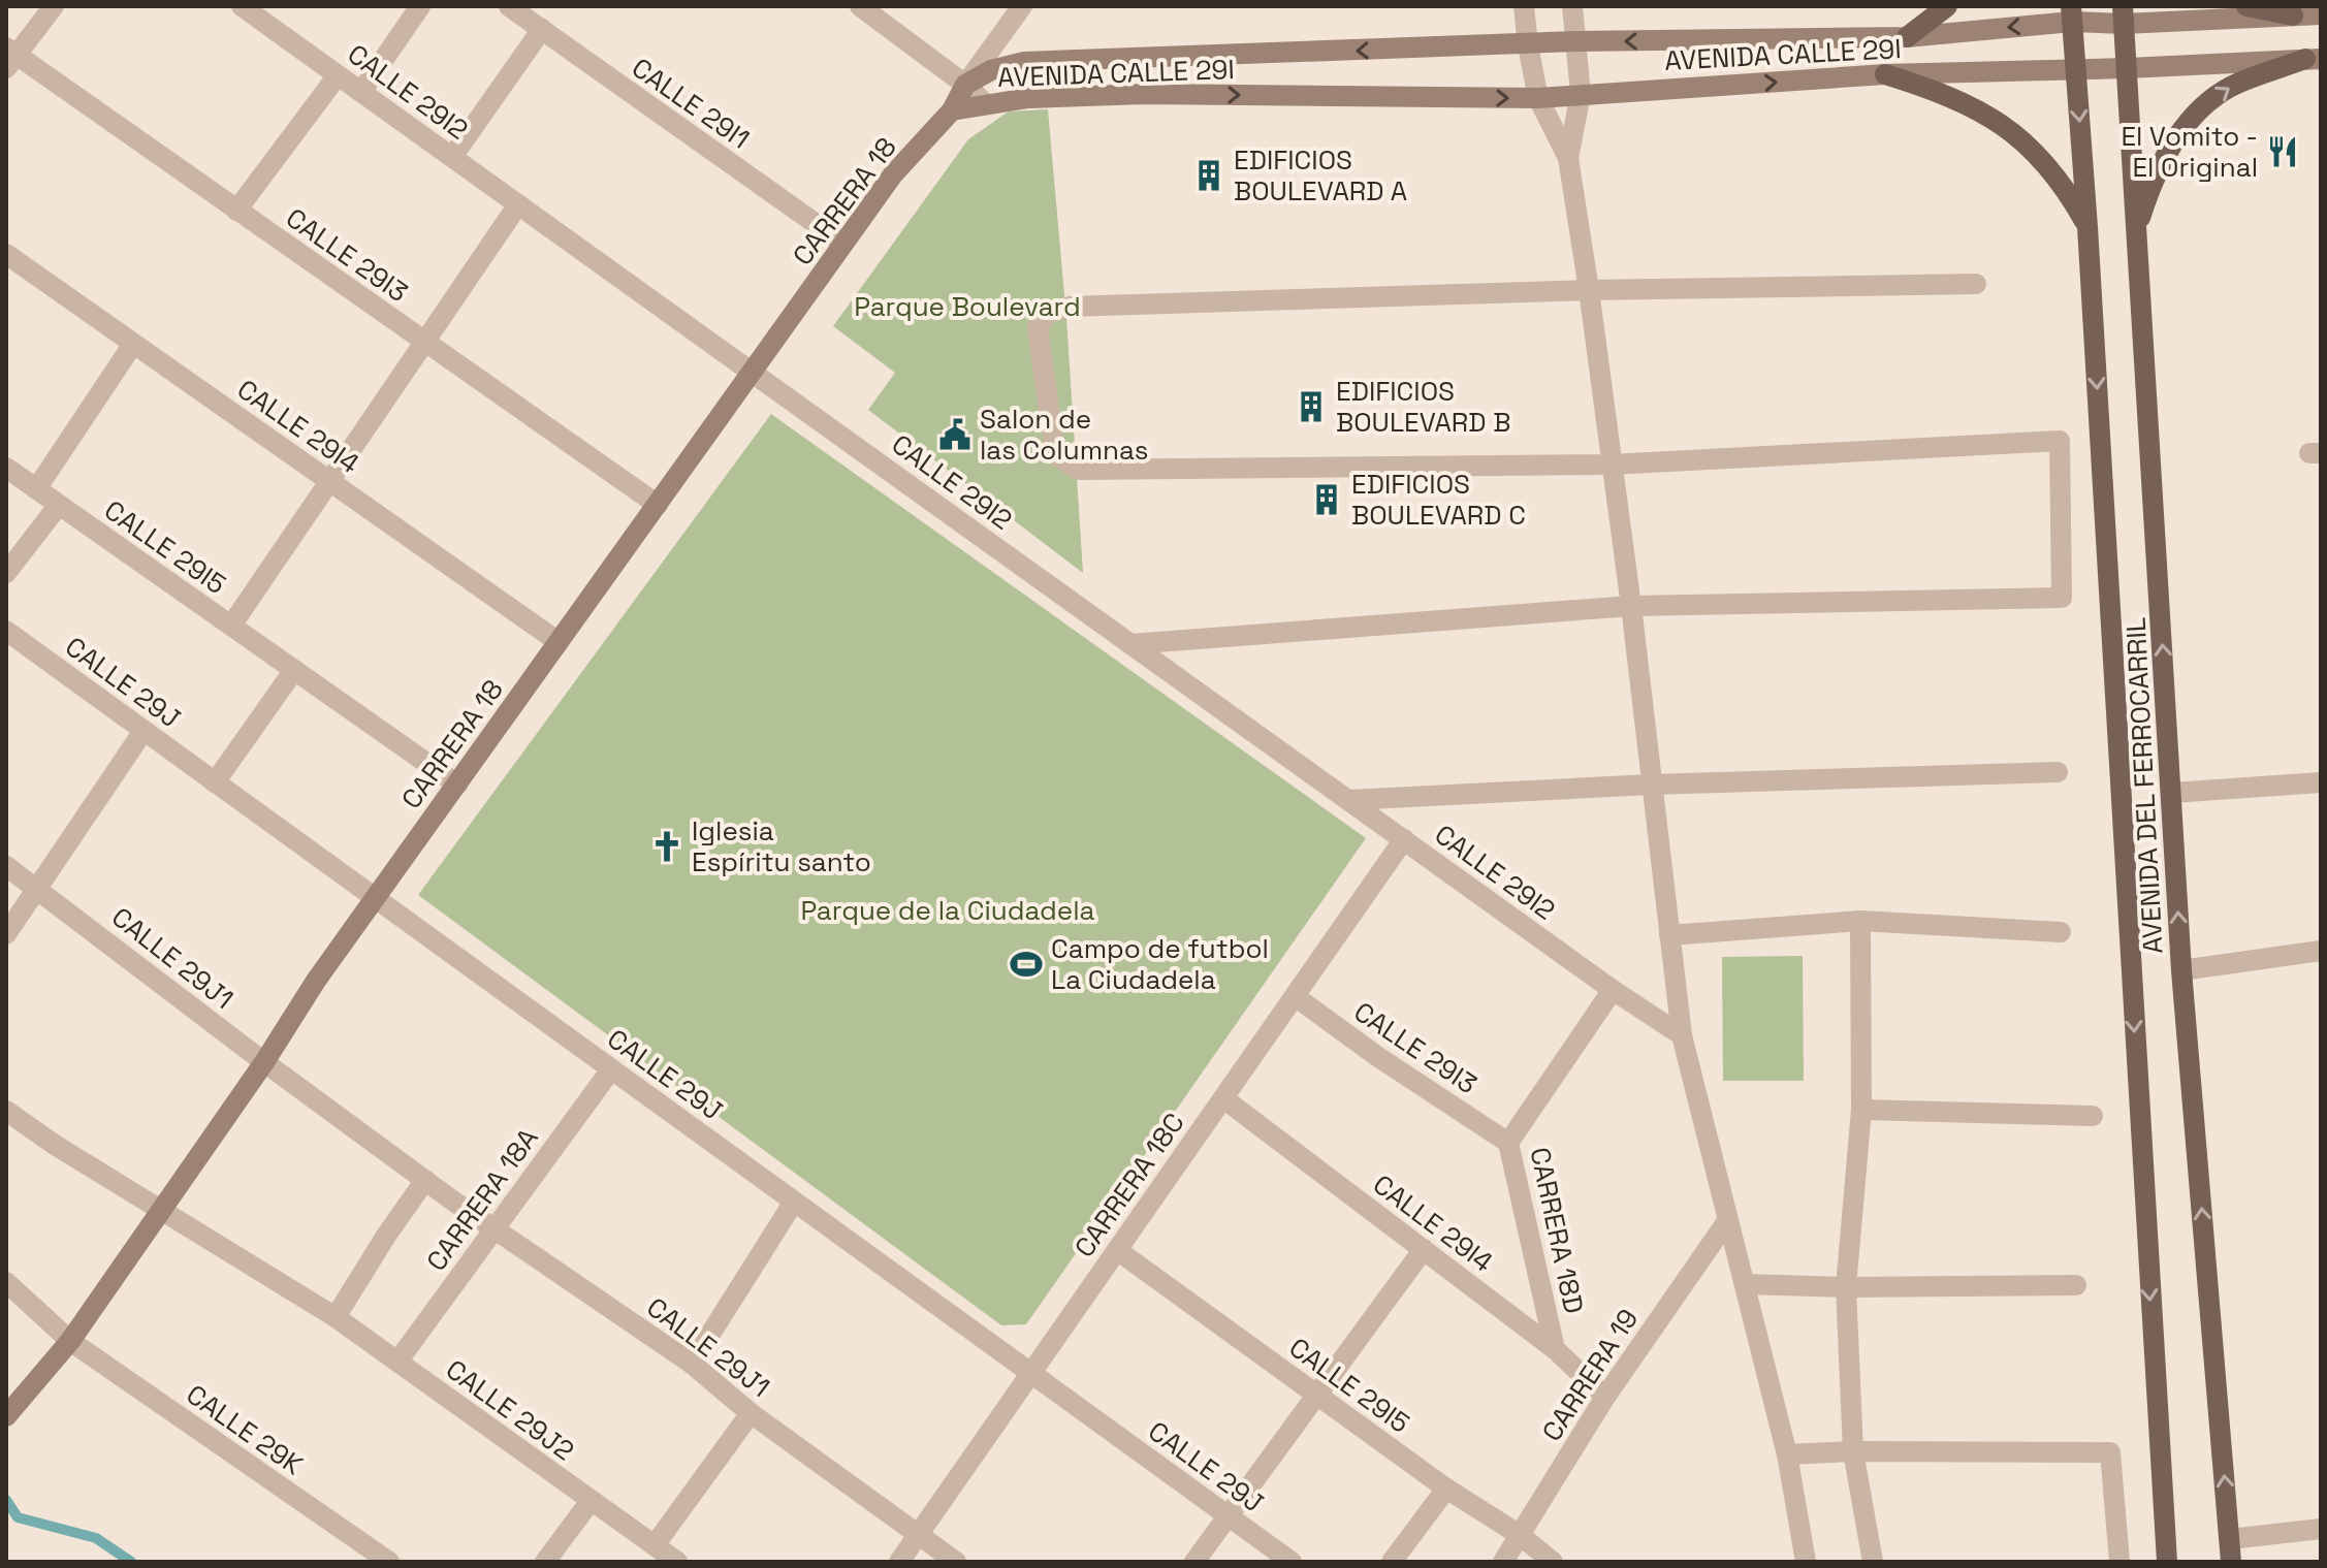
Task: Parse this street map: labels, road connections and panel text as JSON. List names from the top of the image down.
{
  "streets": {
    "main road": ["AVENIDA CALLE 29I", "CARRERA 18", "AVENIDA DEL FERROCARRIL"],
    "street": [
      "CALLE 29I2",
      "CALLE 29I1",
      "CALLE 29I3",
      "CALLE 29I4",
      "CALLE 29I5",
      "CALLE 29J",
      "CALLE 29J1",
      "CARRERA 18C",
      "CARRERA 18A",
      "CARRERA 18D",
      "CARRERA 19",
      "CALLE 29J2",
      "CALLE 29K"
    ]
  },
  "crossings": [
    ["AVENIDA CALLE 29I", "CARRERA 18"],
    ["AVENIDA CALLE 29I", "AVENIDA DEL FERROCARRIL"],
    ["CALLE 29I2", "CARRERA 18"],
    ["CALLE 29I2", "CARRERA 18C"],
    ["CALLE 29I2", "CARRERA 18D"],
    ["CALLE 29I1", "CARRERA 18"],
    ["CARRERA 18", "CALLE 29I3"],
    ["CARRERA 18", "CALLE 29I4"],
    ["CARRERA 18", "CALLE 29I5"],
    ["CARRERA 18", "CALLE 29J"],
    ["CARRERA 18", "CALLE 29J1"],
    ["CARRERA 18", "CALLE 29J2"],
    ["CARRERA 18", "CALLE 29K"],
    ["CALLE 29I3", "CARRERA 18C"],
    ["CALLE 29I3", "CARRERA 18D"],
    ["CALLE 29I4", "CARRERA 18C"],
    ["CALLE 29I4", "CARRERA 18D"],
    ["CALLE 29I4", "CARRERA 19"],
    ["CALLE 29I5", "CARRERA 18C"],
    ["CALLE 29I5", "CARRERA 19"],
    ["CALLE 29J", "CARRERA 18C"],
    ["CALLE 29J", "CARRERA 18A"],
    ["CALLE 29J1", "CARRERA 18C"],
    ["CALLE 29J1", "CARRERA 18A"],
    ["CARRERA 18A", "CALLE 29J2"]
  ],
  "parks": ["Parque Boulevard", "Parque de la Ciudadela"],
  "places": {
    "restaurant": ["El Vomito - El Original"],
    "building": ["EDIFICIOS BOULEVARD A", "EDIFICIOS BOULEVARD B", "EDIFICIOS BOULEVARD C"],
    "public building": ["Salon de las Columnas"],
    "church": ["Iglesia Espíritu santo"],
    "sports": ["Campo de futbol La Ciudadela"]
  }
}
